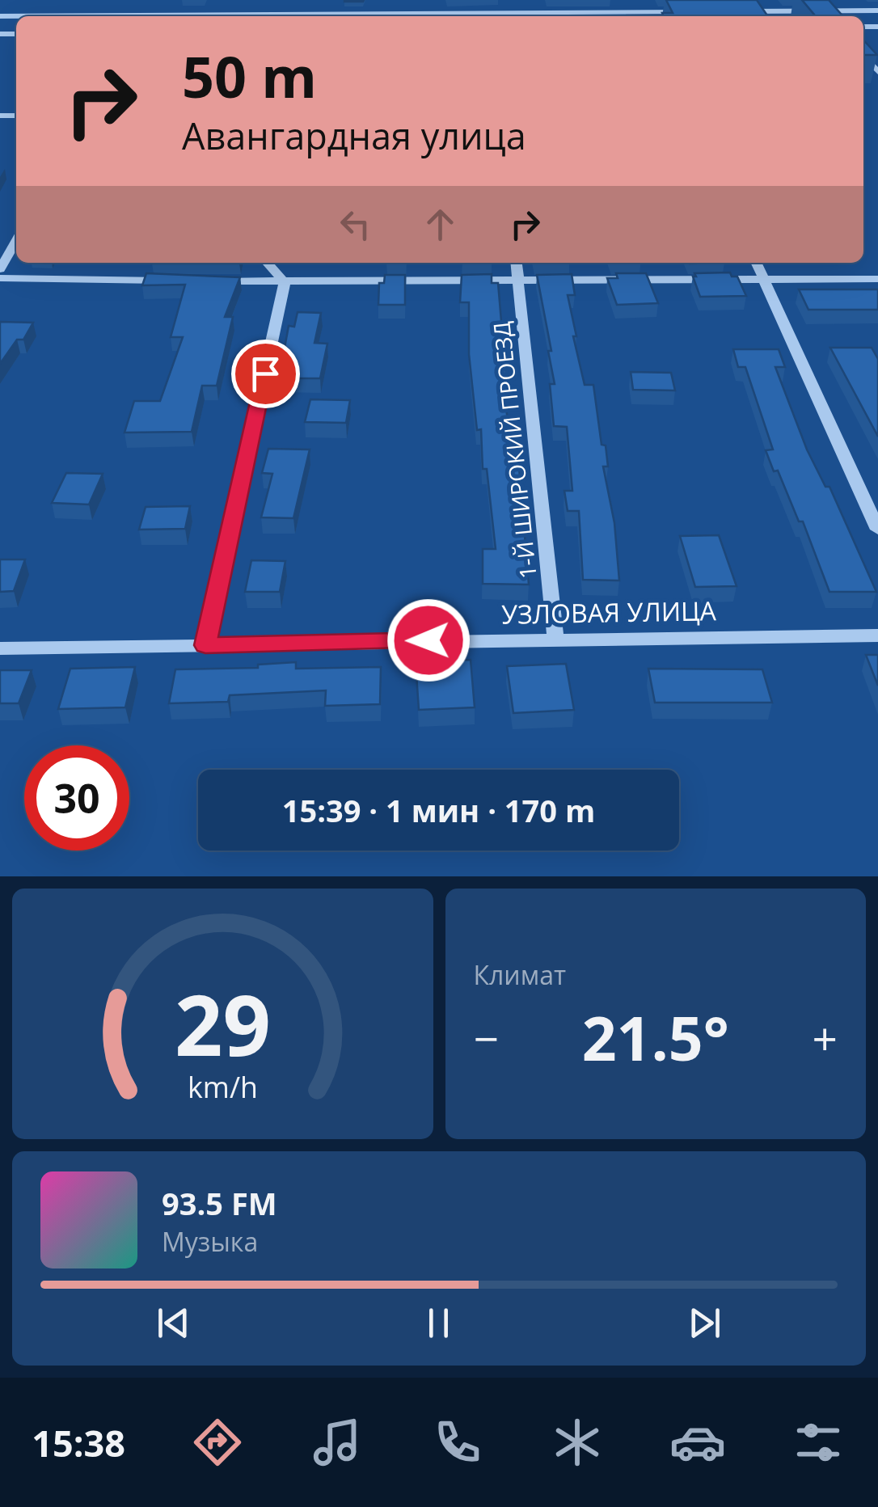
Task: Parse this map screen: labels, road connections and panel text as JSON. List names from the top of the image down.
{
  "streets": {
    "street": ["1-Й ШИРОКИЙ ПРОЕЗД", "УЗЛОВАЯ УЛИЦА"]
  },
  "crossings": [
    ["1-Й ШИРОКИЙ ПРОЕЗД", "УЗЛОВАЯ УЛИЦА"]
  ],
  "page": {
    "turn": ["50 m", "Авангардная улица"],
    "limit": "30",
    "trip": "15:39 · 1 мин · 170 m",
    "tile": "Климат",
    "heat": ["−", "21.5°", "+"],
    "song": ["93.5 FM", "Музыка"],
    "tabs": "15:38",
    "gauge": ["29", "km/h"]
  }
}
